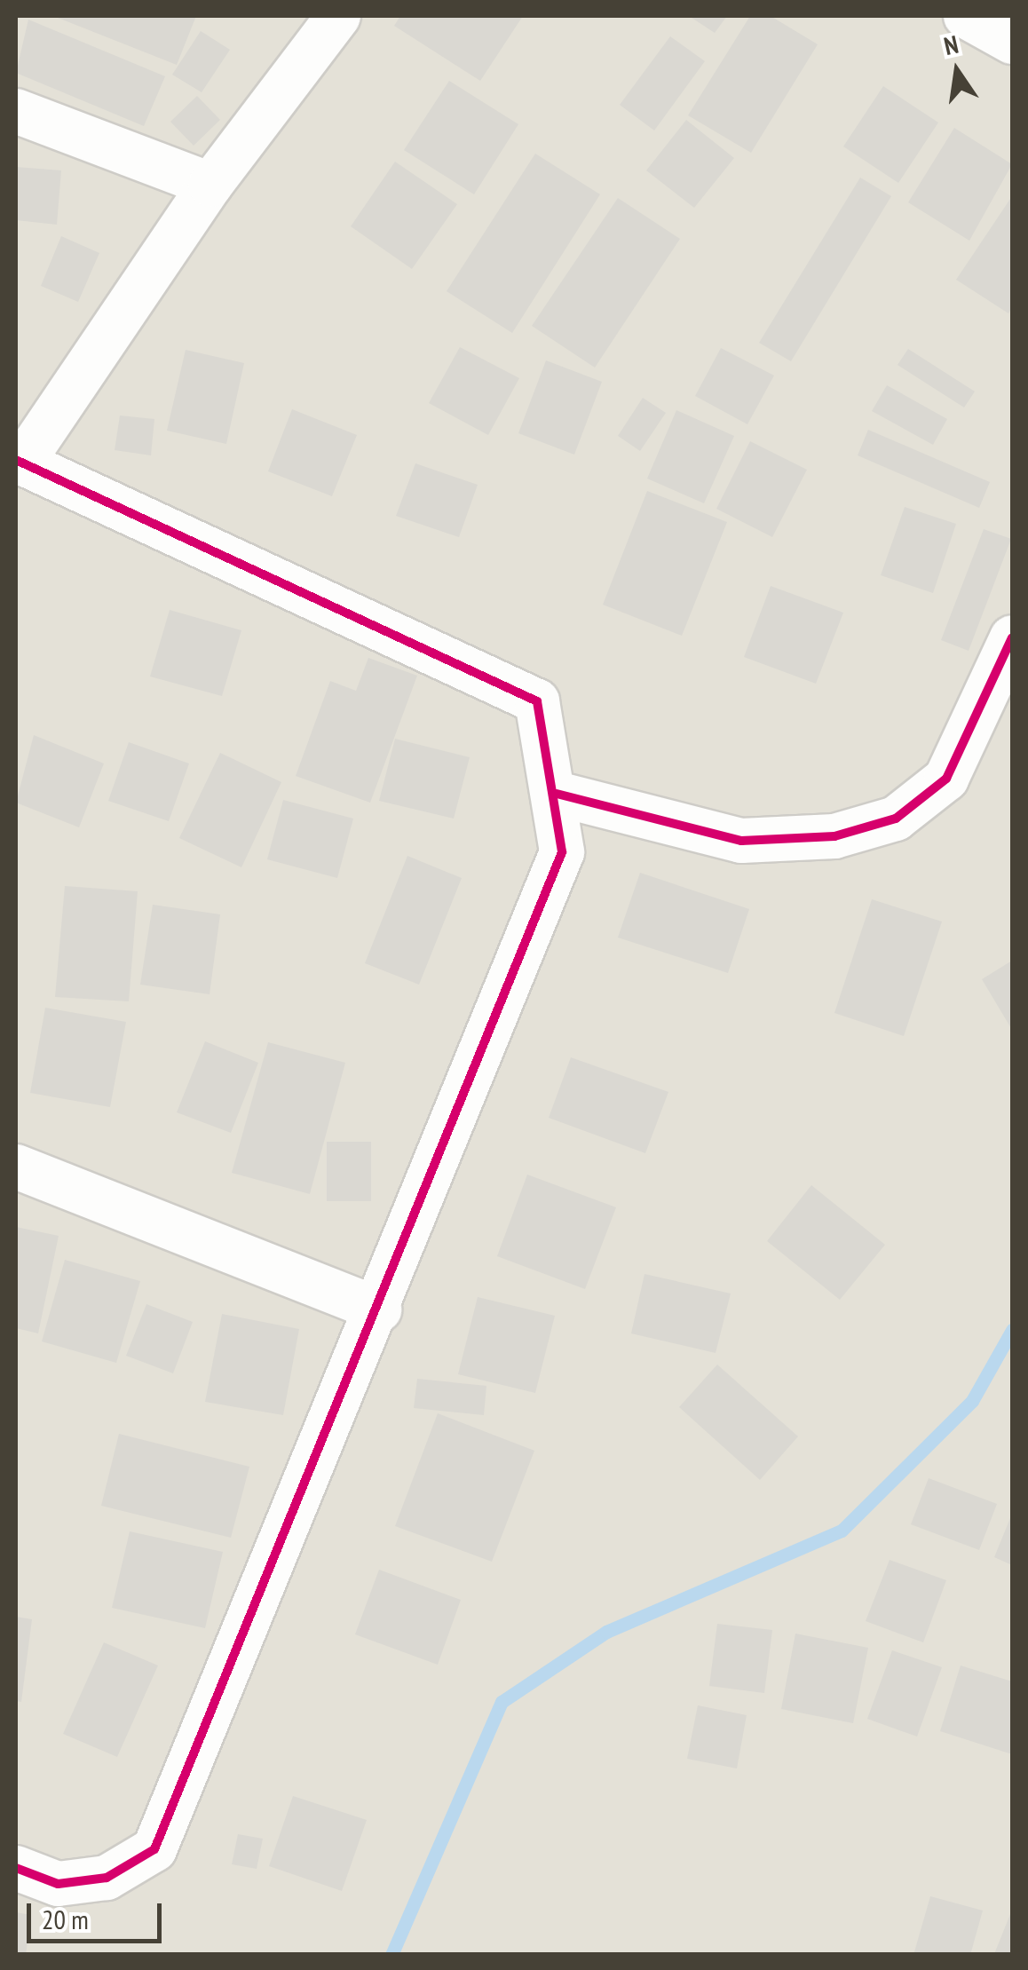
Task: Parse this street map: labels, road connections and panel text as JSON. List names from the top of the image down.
{
  "scale_bar": "20 m",
  "north": "top"
}
